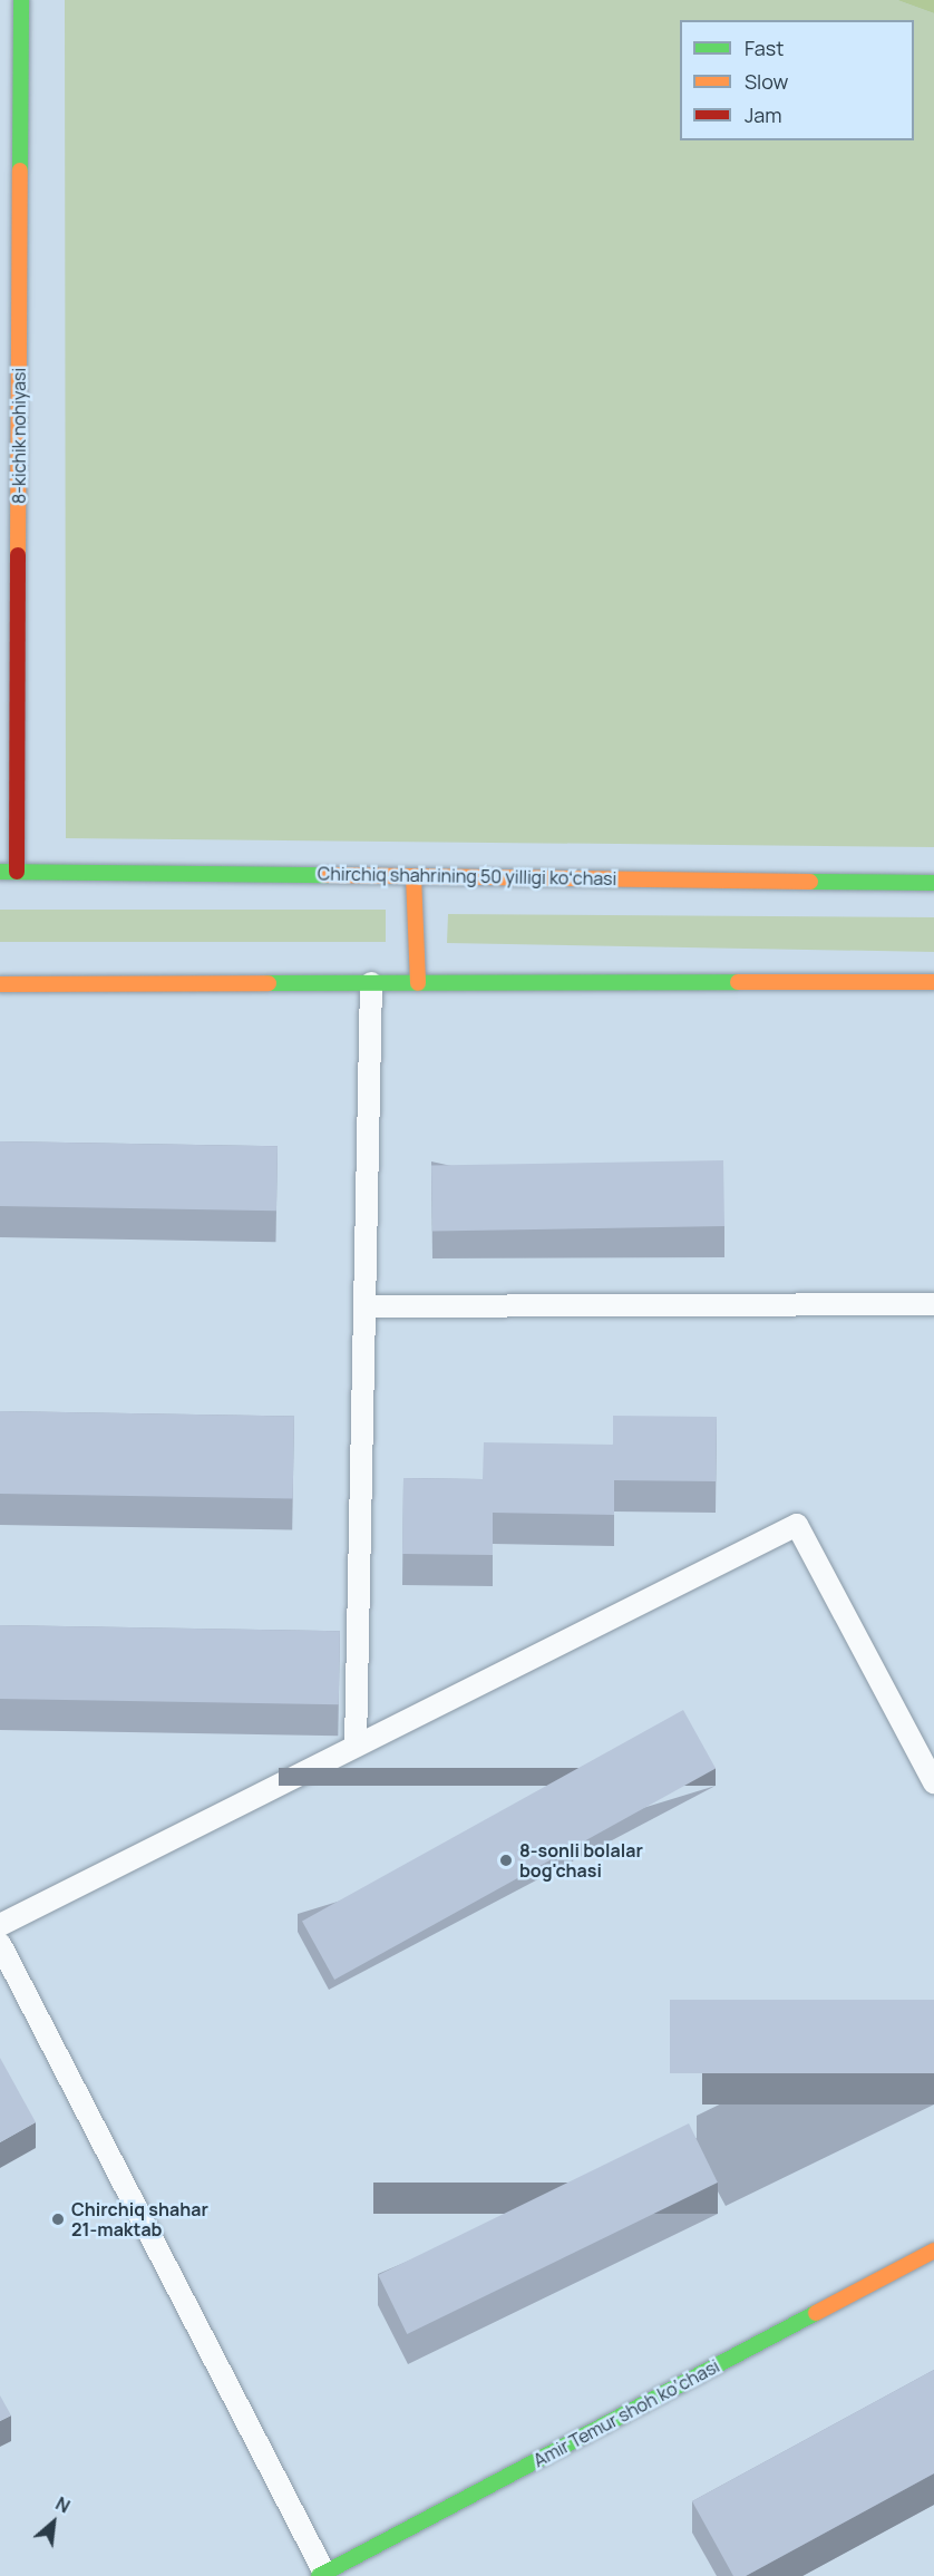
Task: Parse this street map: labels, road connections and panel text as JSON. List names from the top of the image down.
{
  "streets": {
    "main road": ["8-kichik nohiyasi", "Chirchiq shahrining 50 yilligi koʻchasi", "Amir Temur shoh ko‘chasi"]
  },
  "crossings": [
    ["8-kichik nohiyasi", "Chirchiq shahrining 50 yilligi koʻchasi"]
  ],
  "places": ["8-sonli bolalar bog'chasi", "Chirchiq shahar 21-maktab"],
  "legend": ["Fast", "Slow", "Jam"],
  "north": "top right"
}
